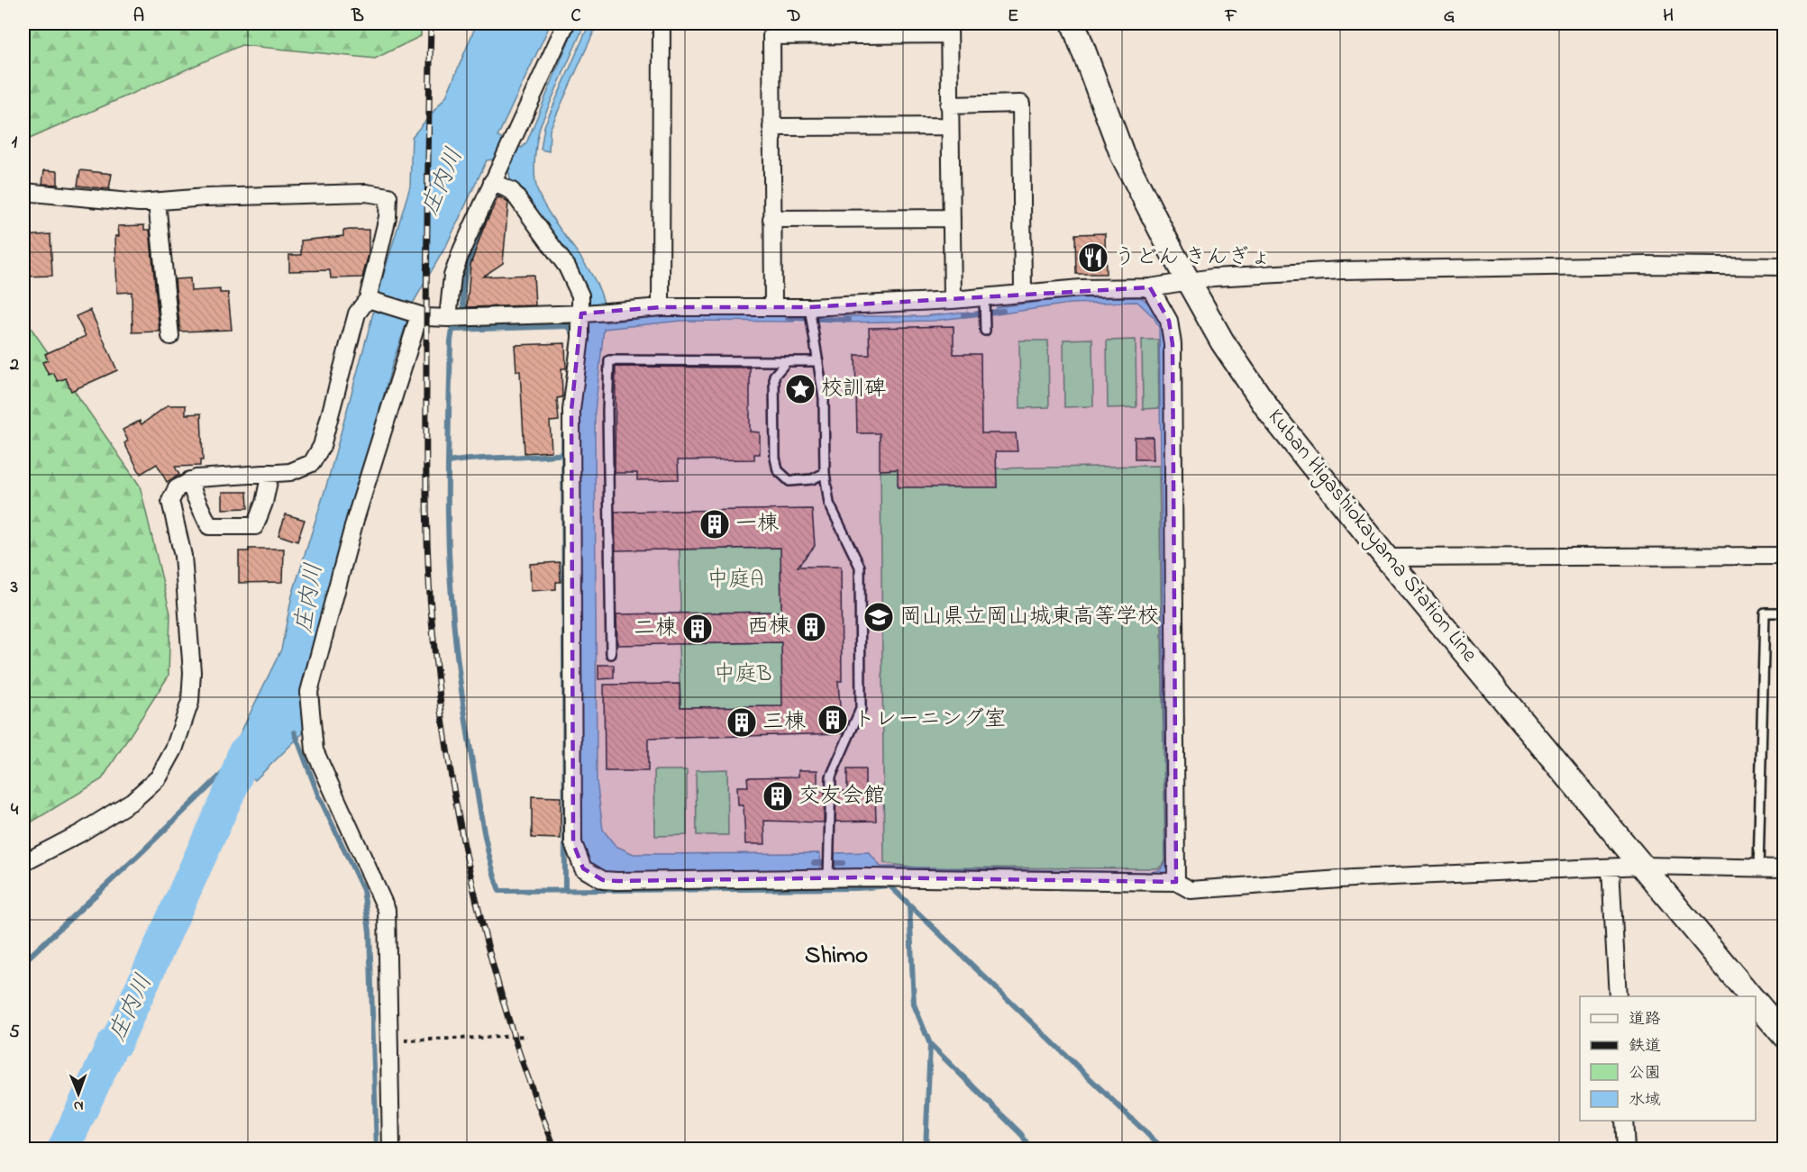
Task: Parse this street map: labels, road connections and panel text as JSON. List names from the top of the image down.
{
  "streets": {
    "main road": ["Kuban Higashiokayama Station Line"]
  },
  "districts": ["Shimo"],
  "water": ["庄内川"],
  "parks": ["中庭A", "中庭B"],
  "places": {
    "restaurant": ["うどん きんぎょ"],
    "place": ["校訓碑"],
    "building": [
      "一棟",
      "西棟",
      "二棟",
      "トレーニング室",
      "三棟",
      "交友会館"
    ],
    "school or university": ["岡山県立岡山城東高等学校"]
  },
  "legend": [
    "道路",
    "鉄道",
    "公園",
    "水域"
  ],
  "north": "bottom",
  "grid": {
    "columns": [
      "A",
      "B",
      "C",
      "D",
      "E",
      "F",
      "G",
      "H"
    ],
    "rows": [
      "1",
      "2",
      "3",
      "4",
      "5"
    ]
  }
}
